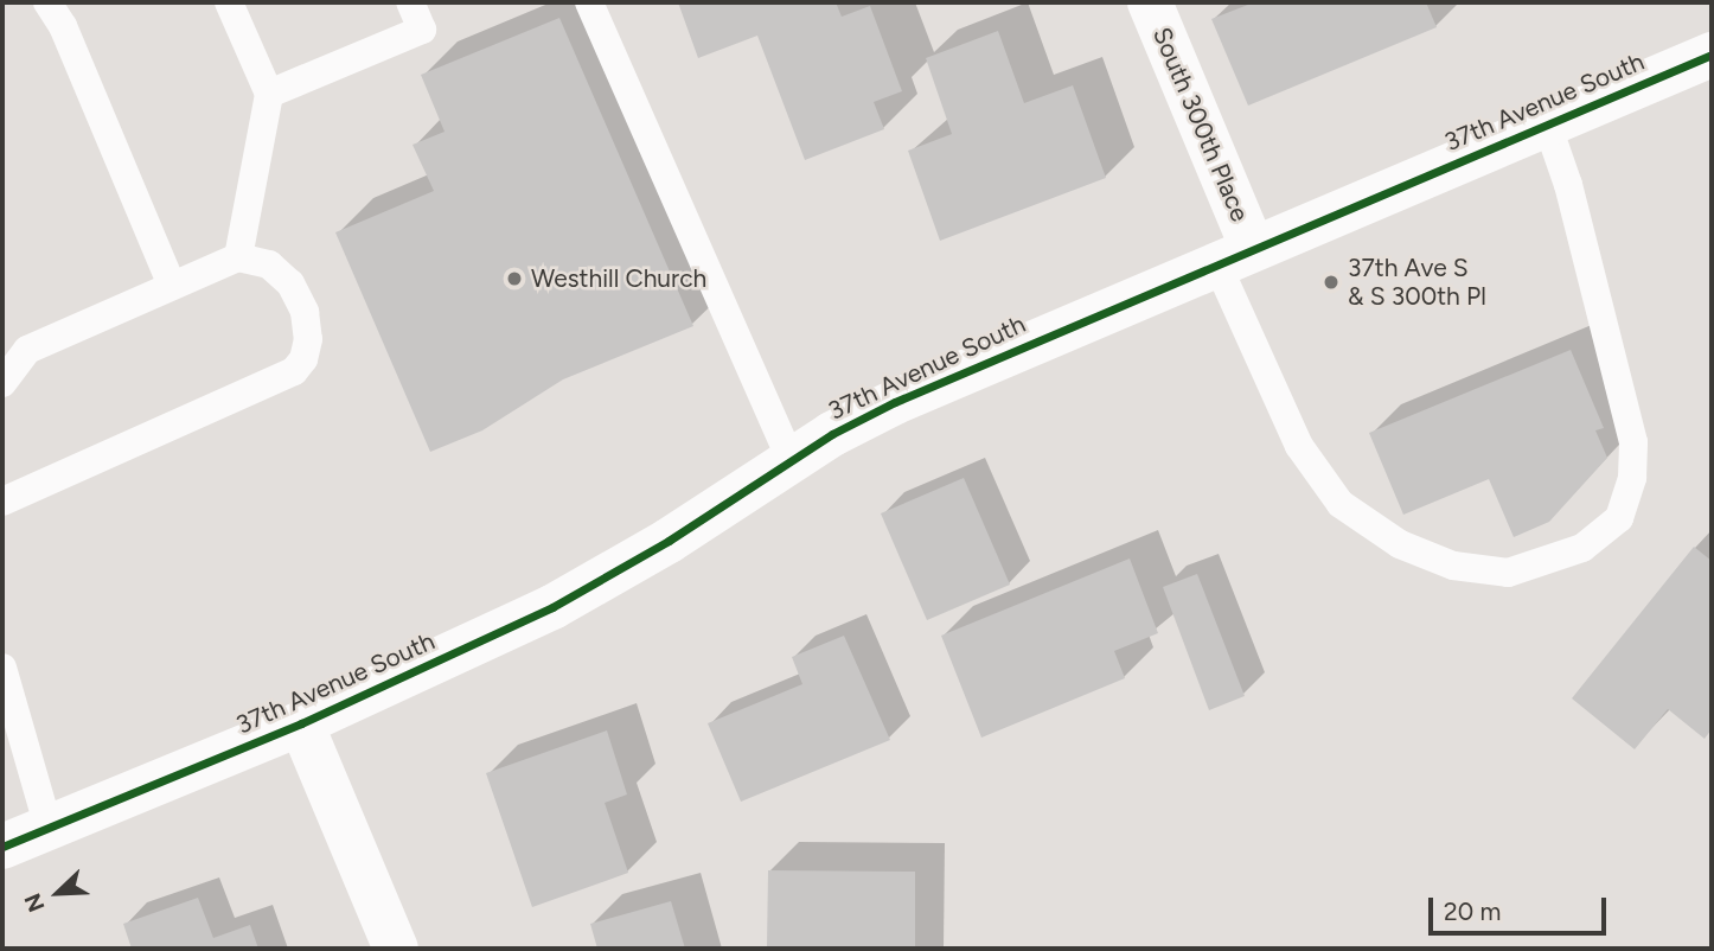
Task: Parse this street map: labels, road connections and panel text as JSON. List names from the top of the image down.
{
  "streets": {
    "street": ["37th Avenue South", "South 300th Place"]
  },
  "crossings": [
    ["37th Avenue South", "South 300th Place"]
  ],
  "places": ["Westhill Church", "37th Ave S & S 300th Pl"],
  "scale_bar": "20 m",
  "north": "bottom left"
}
